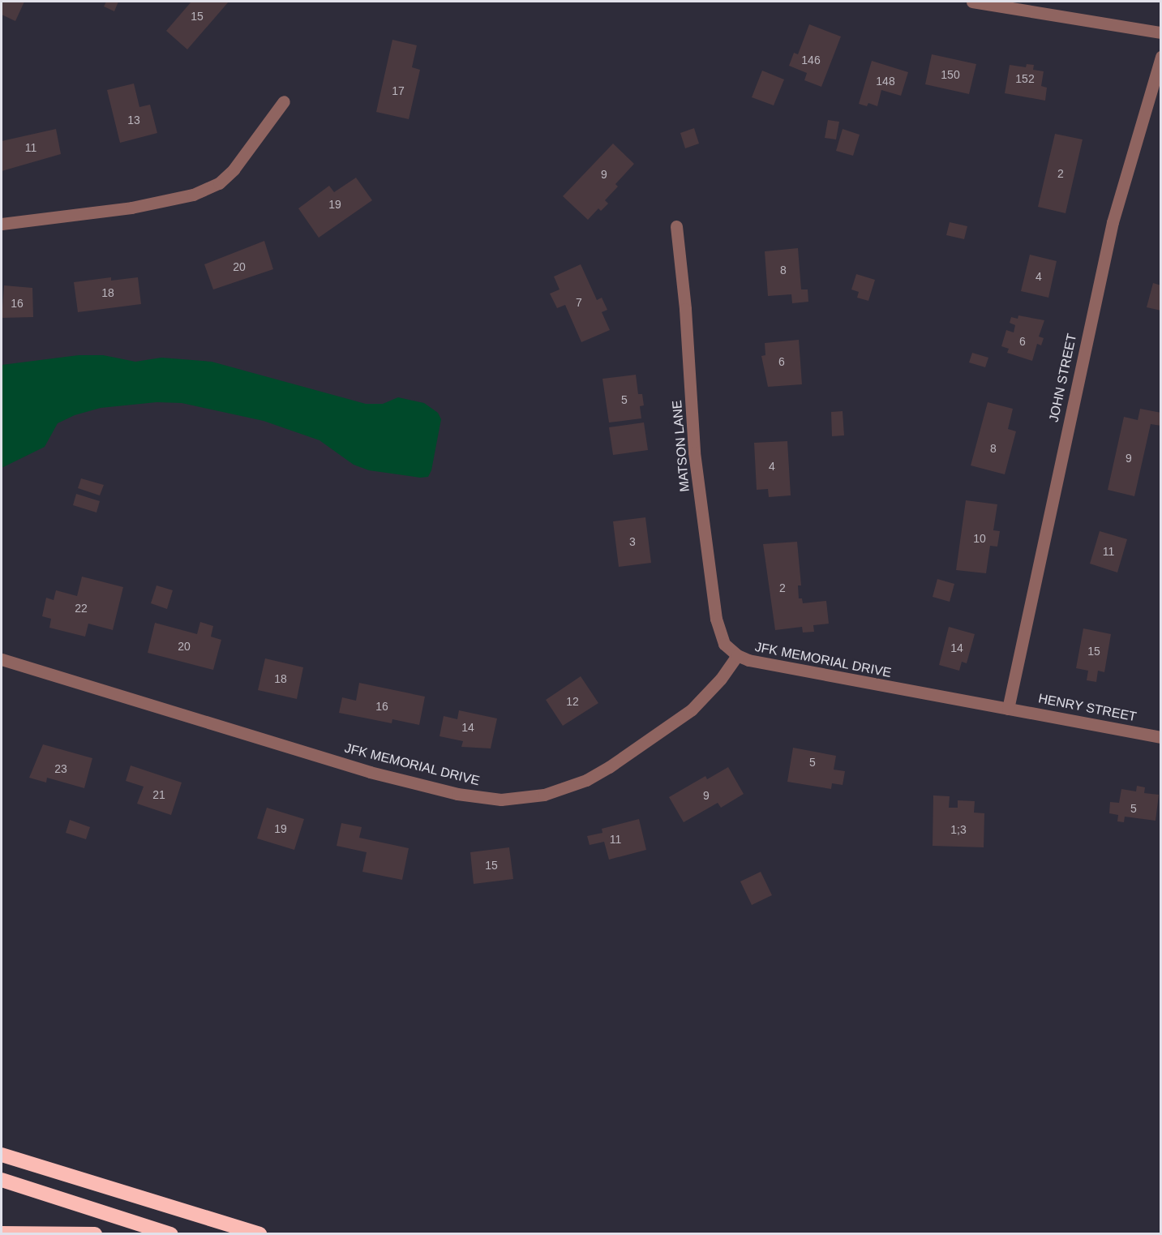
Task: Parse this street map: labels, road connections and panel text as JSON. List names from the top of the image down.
{
  "streets": {
    "street": [
      "JOHN STREET",
      "MATSON LANE",
      "JFK MEMORIAL DRIVE",
      "HENRY STREET"
    ]
  },
  "crossings": [
    ["JOHN STREET", "JFK MEMORIAL DRIVE"],
    ["JOHN STREET", "HENRY STREET"],
    ["MATSON LANE", "JFK MEMORIAL DRIVE"],
    ["JFK MEMORIAL DRIVE", "HENRY STREET"]
  ],
  "house_numbers": [
    "15",
    "146",
    "150",
    "152",
    "148",
    "17",
    "13",
    "11",
    "2",
    "9",
    "19",
    "20",
    "8",
    "4",
    "18",
    "7",
    "16",
    "6",
    "6",
    "5",
    "8",
    "9",
    "4",
    "10",
    "3",
    "11",
    "2",
    "22",
    "20",
    "14",
    "15",
    "18",
    "12",
    "16",
    "14",
    "5",
    "23",
    "21",
    "9",
    "5",
    "19",
    "1;3",
    "11",
    "15"
  ]
}
